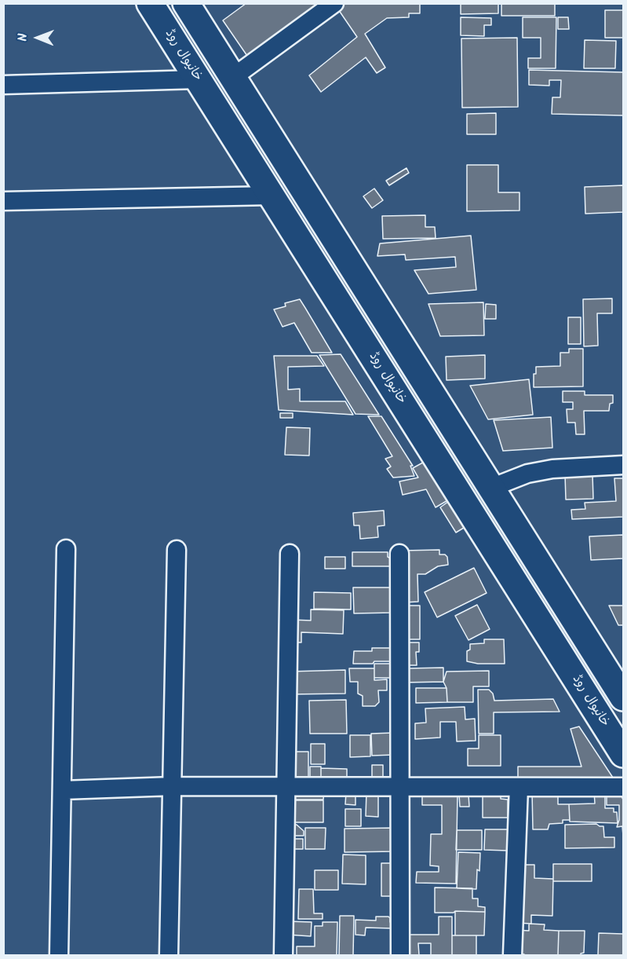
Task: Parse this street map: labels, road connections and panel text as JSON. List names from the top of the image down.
{
  "streets": {
    "main road": ["خانیوال روڈ"]
  },
  "north": "left"
}
